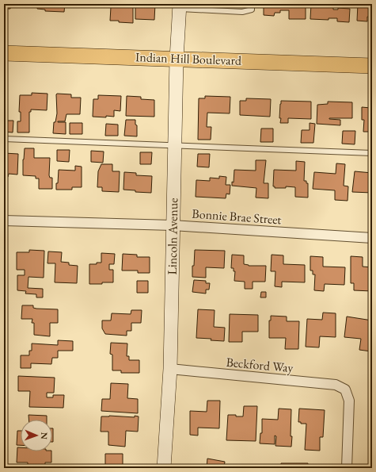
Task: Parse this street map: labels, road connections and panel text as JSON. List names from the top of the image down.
{
  "streets": {
    "main road": ["Indian Hill Boulevard"],
    "street": ["Bonnie Brae Street", "Lincoln Avenue", "Beckford Way"]
  },
  "crossings": [
    ["Indian Hill Boulevard", "Lincoln Avenue"],
    ["Bonnie Brae Street", "Lincoln Avenue"],
    ["Lincoln Avenue", "Beckford Way"]
  ],
  "north": "right"
}
